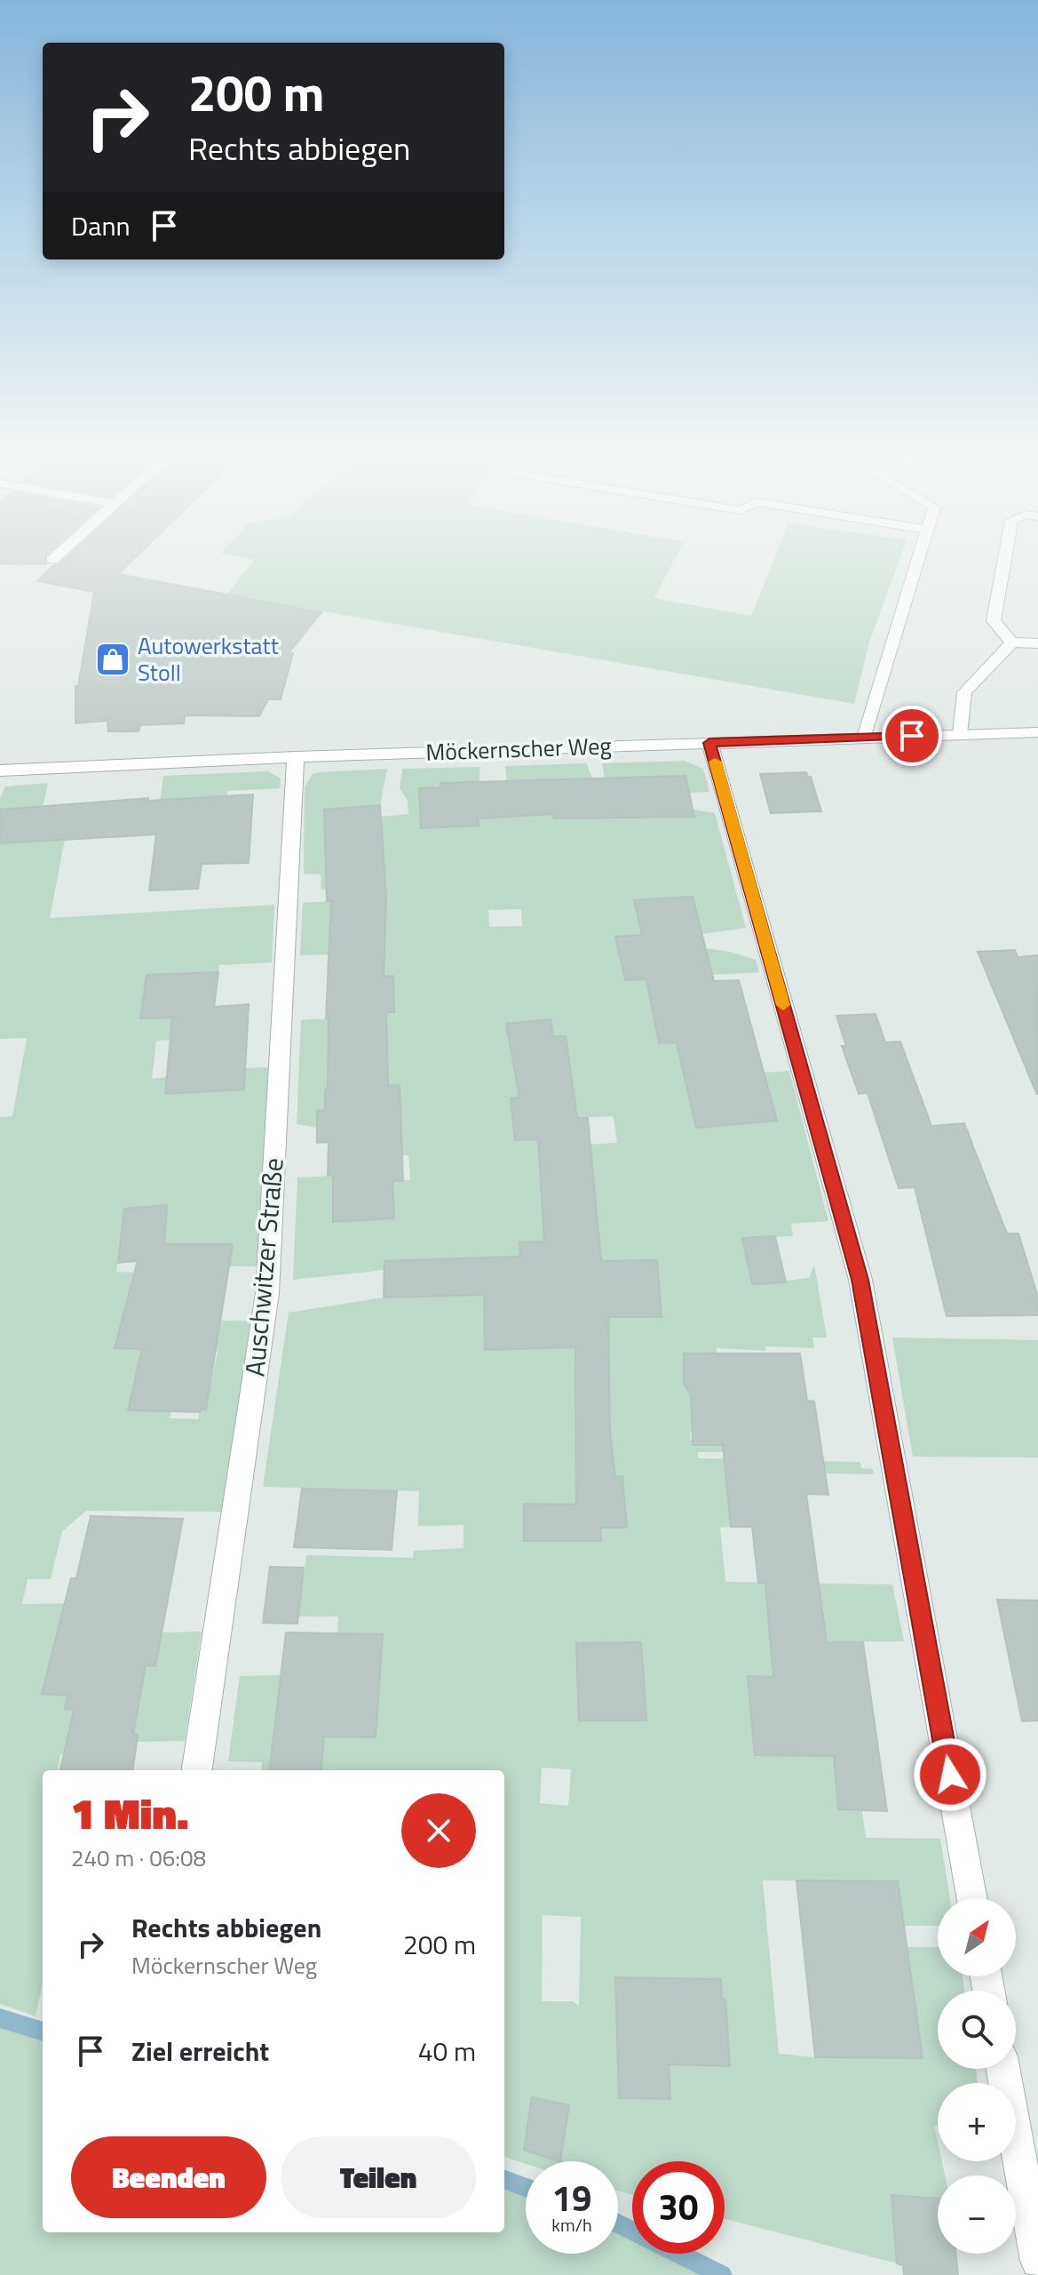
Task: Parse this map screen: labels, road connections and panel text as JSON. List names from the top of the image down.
{
  "streets": {
    "street": ["Möckernscher Weg", "Auschwitzer Straße"]
  },
  "crossings": [
    ["Möckernscher Weg", "Auschwitzer Straße"]
  ],
  "places": {
    "shop": ["Autowerkstatt Stoll"]
  },
  "north": "top right",
  "page": {
    "turn": ["200 m", "Rechts abbiegen"],
    "then": "Dann",
    "heading": ["1 Min.", "240 m · 06:08"],
    "list": [
      {
        "name": "Rechts abbiegen",
        "note": "Möckernscher Weg",
        "value": "200 m"
      },
      {
        "name": "Ziel erreicht",
        "value": "40 m"
      }
    ],
    "map_buttons": ["+", "−"],
    "buttons": ["Beenden", "Teilen"],
    "speed": "19 km/h",
    "limit": "30"
  }
}
